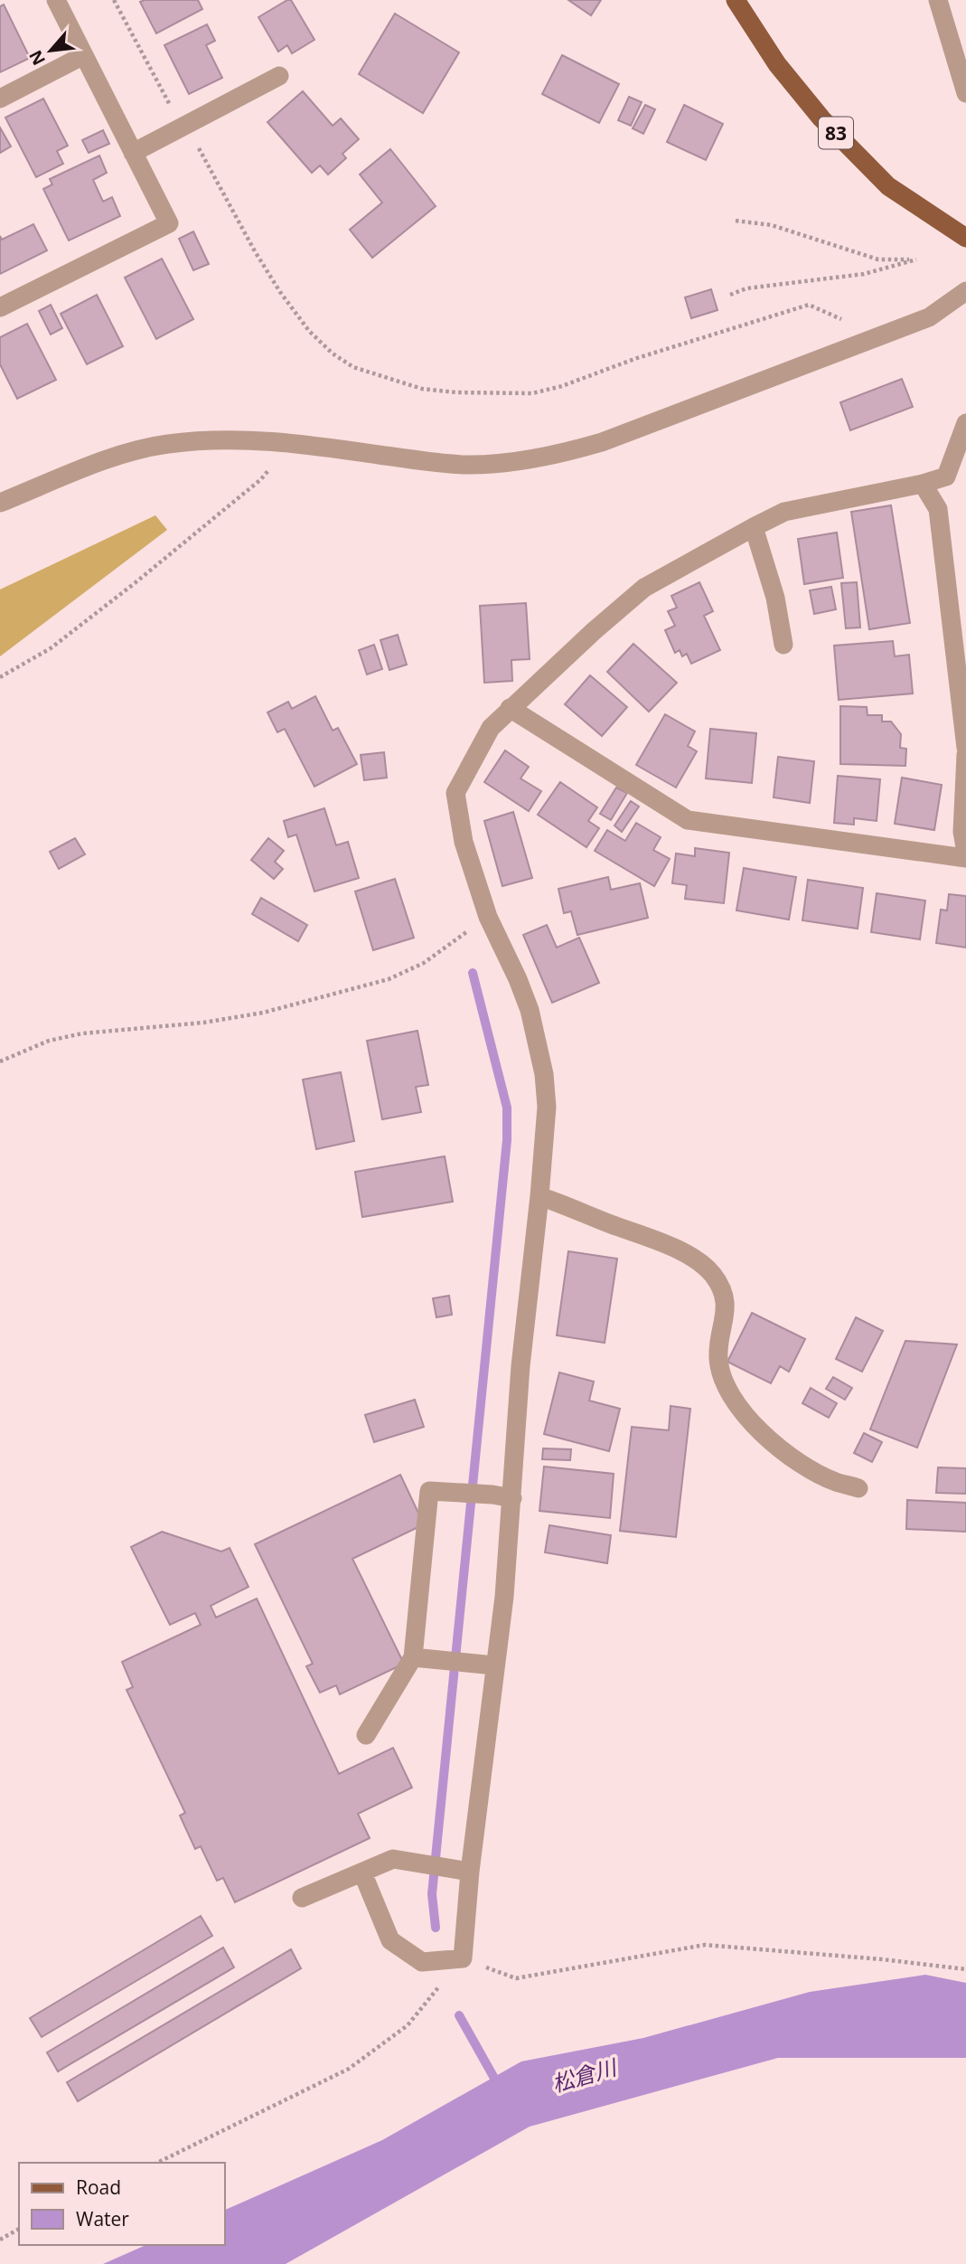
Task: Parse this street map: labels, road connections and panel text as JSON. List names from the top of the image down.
{
  "streets": {
    "main road": ["83"]
  },
  "water": ["松倉川"],
  "legend": ["Road", "Water"],
  "north": "bottom left"
}
